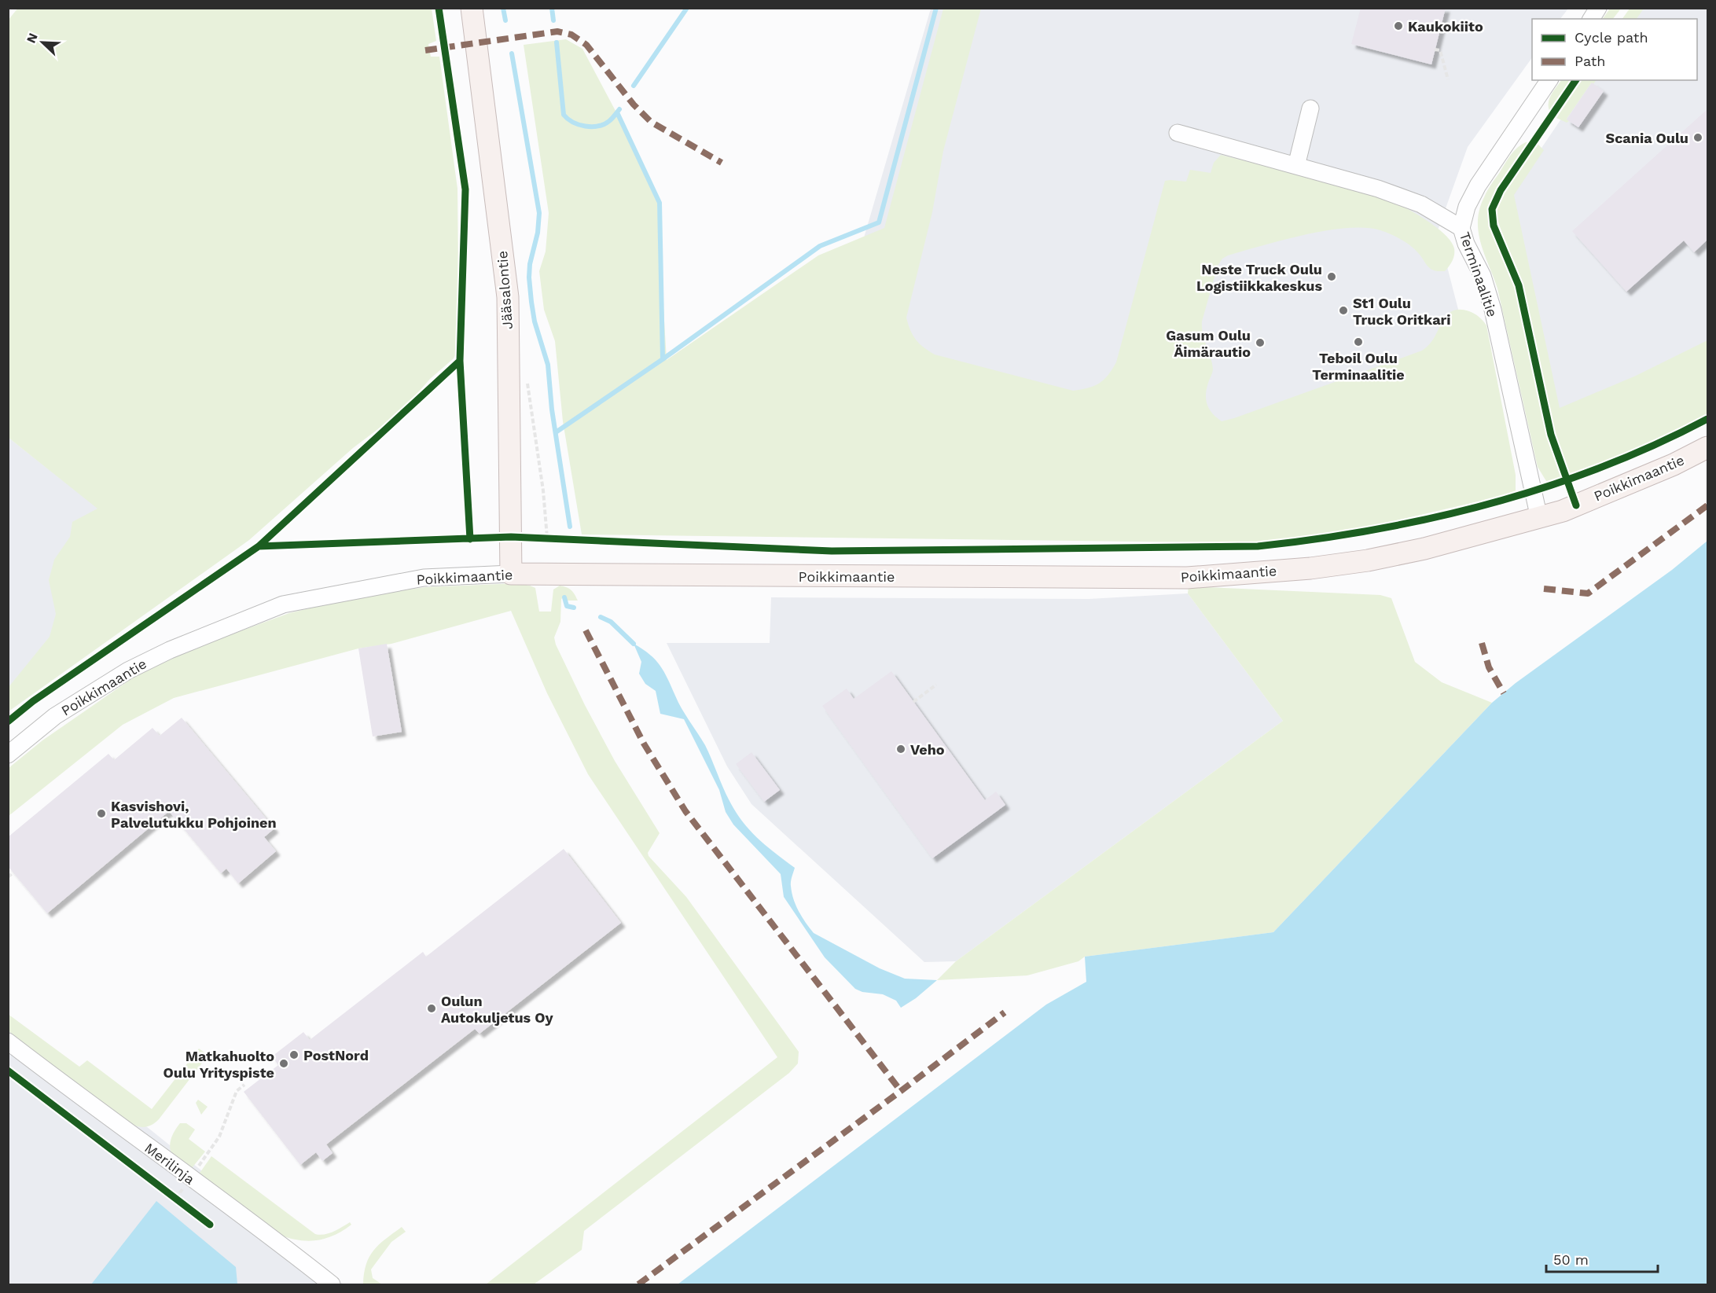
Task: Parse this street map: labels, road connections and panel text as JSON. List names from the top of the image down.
{
  "streets": {
    "main road": ["Jääsalontie", "Poikkimaantie"],
    "street": ["Terminaalitie", "Merilinja"]
  },
  "crossings": [
    ["Terminaalitie", "Poikkimaantie"],
    ["Jääsalontie", "Poikkimaantie"]
  ],
  "places": [
    "Kaukokiito",
    "Scania Oulu",
    "Neste Truck Oulu Logistiikkakeskus",
    "St1 Oulu Truck Oritkari",
    "Teboil Oulu Terminaalitie",
    "Gasum Oulu Äimärautio",
    "Veho",
    "Kasvishovi, Palvelutukku Pohjoinen",
    "Oulun Autokuljetus Oy",
    "PostNord",
    "Matkahuolto Oulu Yrityspiste"
  ],
  "legend": ["Cycle path", "Path"],
  "scale_bar": "50 m",
  "north": "top left"
}
